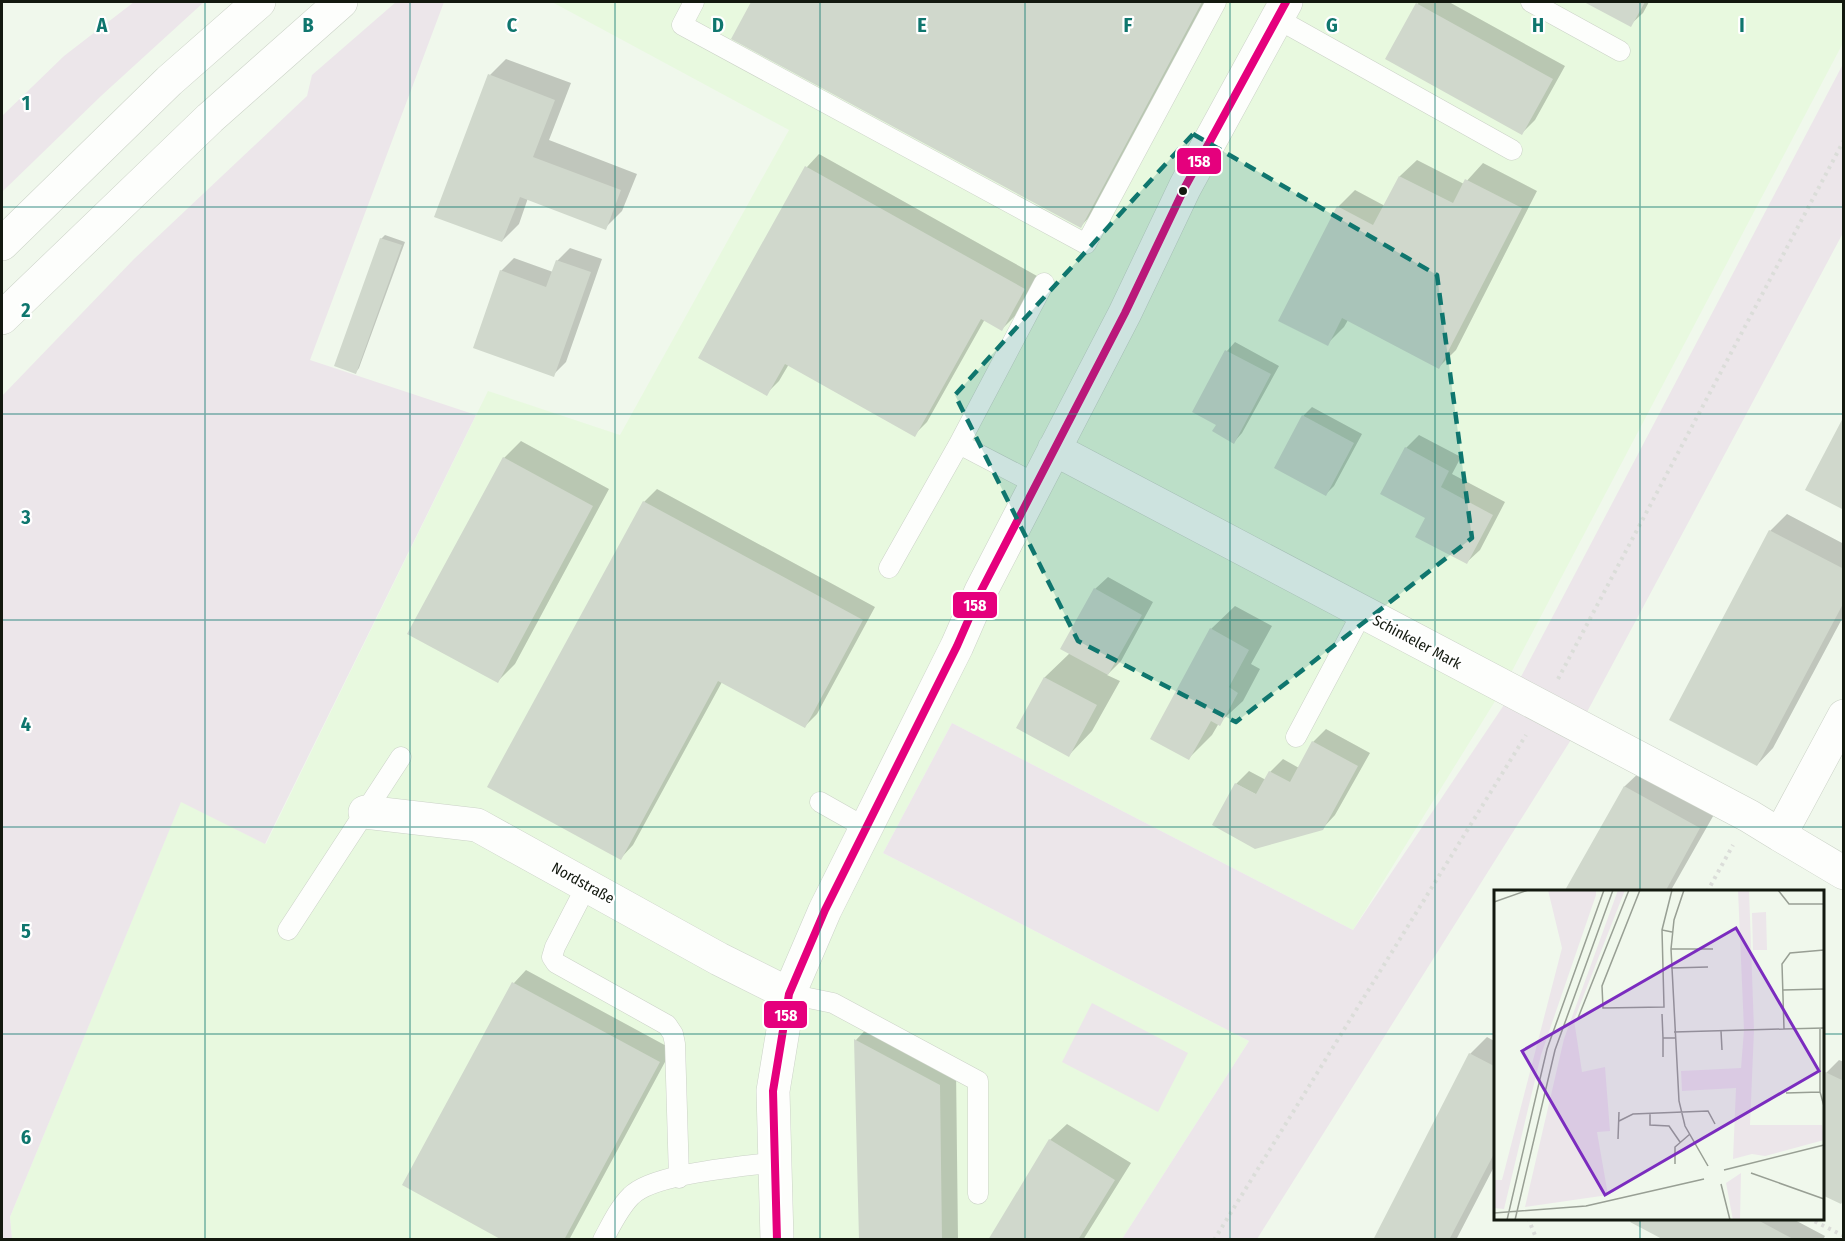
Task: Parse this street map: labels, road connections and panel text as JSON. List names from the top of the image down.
{
  "streets": {
    "main road": ["Schinkeler Mark", "Nordstraße"]
  },
  "lines": ["transit line 158"],
  "grid": {
    "columns": [
      "A",
      "B",
      "C",
      "D",
      "E",
      "F",
      "G",
      "H",
      "I"
    ],
    "rows": [
      "1",
      "2",
      "3",
      "4",
      "5",
      "6"
    ]
  }
}
